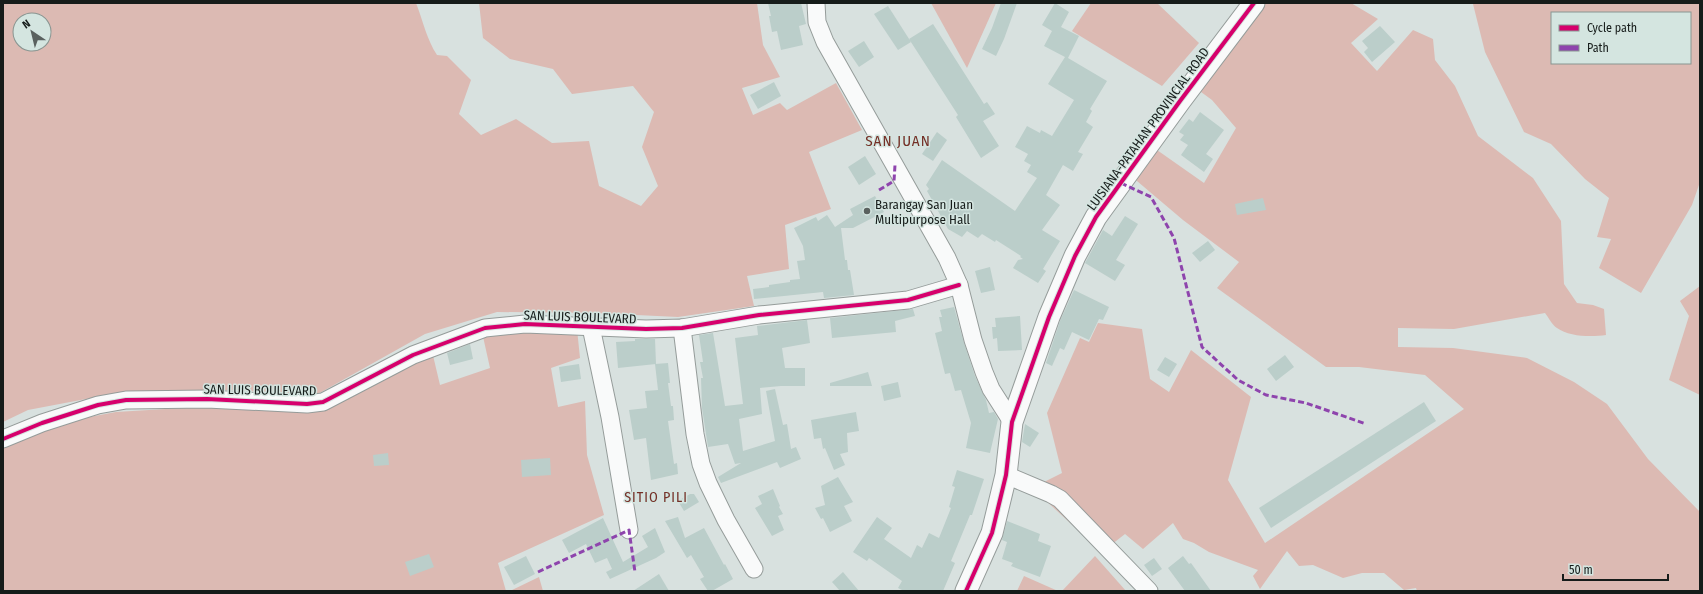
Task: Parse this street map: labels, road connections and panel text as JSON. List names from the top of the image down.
{
  "streets": {
    "street": ["LUISIANA-PATAHAN PROVINCIAL ROAD", "SAN LUIS BOULEVARD"]
  },
  "districts": ["SAN JUAN", "SITIO PILI"],
  "places": ["Barangay San Juan Multipurpose Hall"],
  "legend": ["Cycle path", "Path"],
  "scale_bar": "50 m",
  "north": "top left"
}
